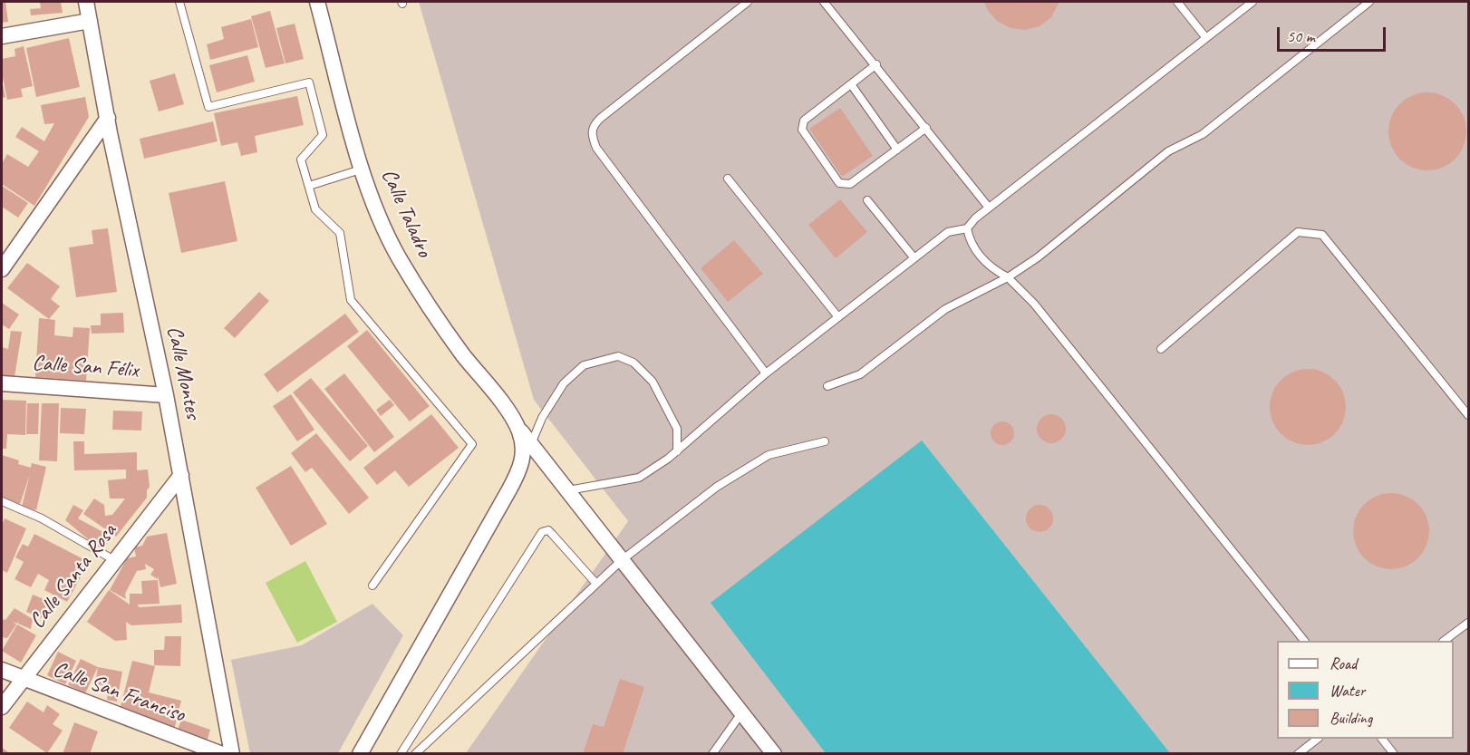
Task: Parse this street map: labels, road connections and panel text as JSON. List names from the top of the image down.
{
  "streets": {
    "street": [
      "Calle Taladro",
      "Calle San Félix",
      "Calle Montes",
      "Calle Santa Rosa",
      "Calle San Franciso"
    ]
  },
  "crossings": [
    ["Calle San Félix", "Calle Montes"],
    ["Calle Montes", "Calle Santa Rosa"],
    ["Calle Santa Rosa", "Calle San Franciso"]
  ],
  "legend": ["Road", "Water", "Building"],
  "scale_bar": "50 m"
}
